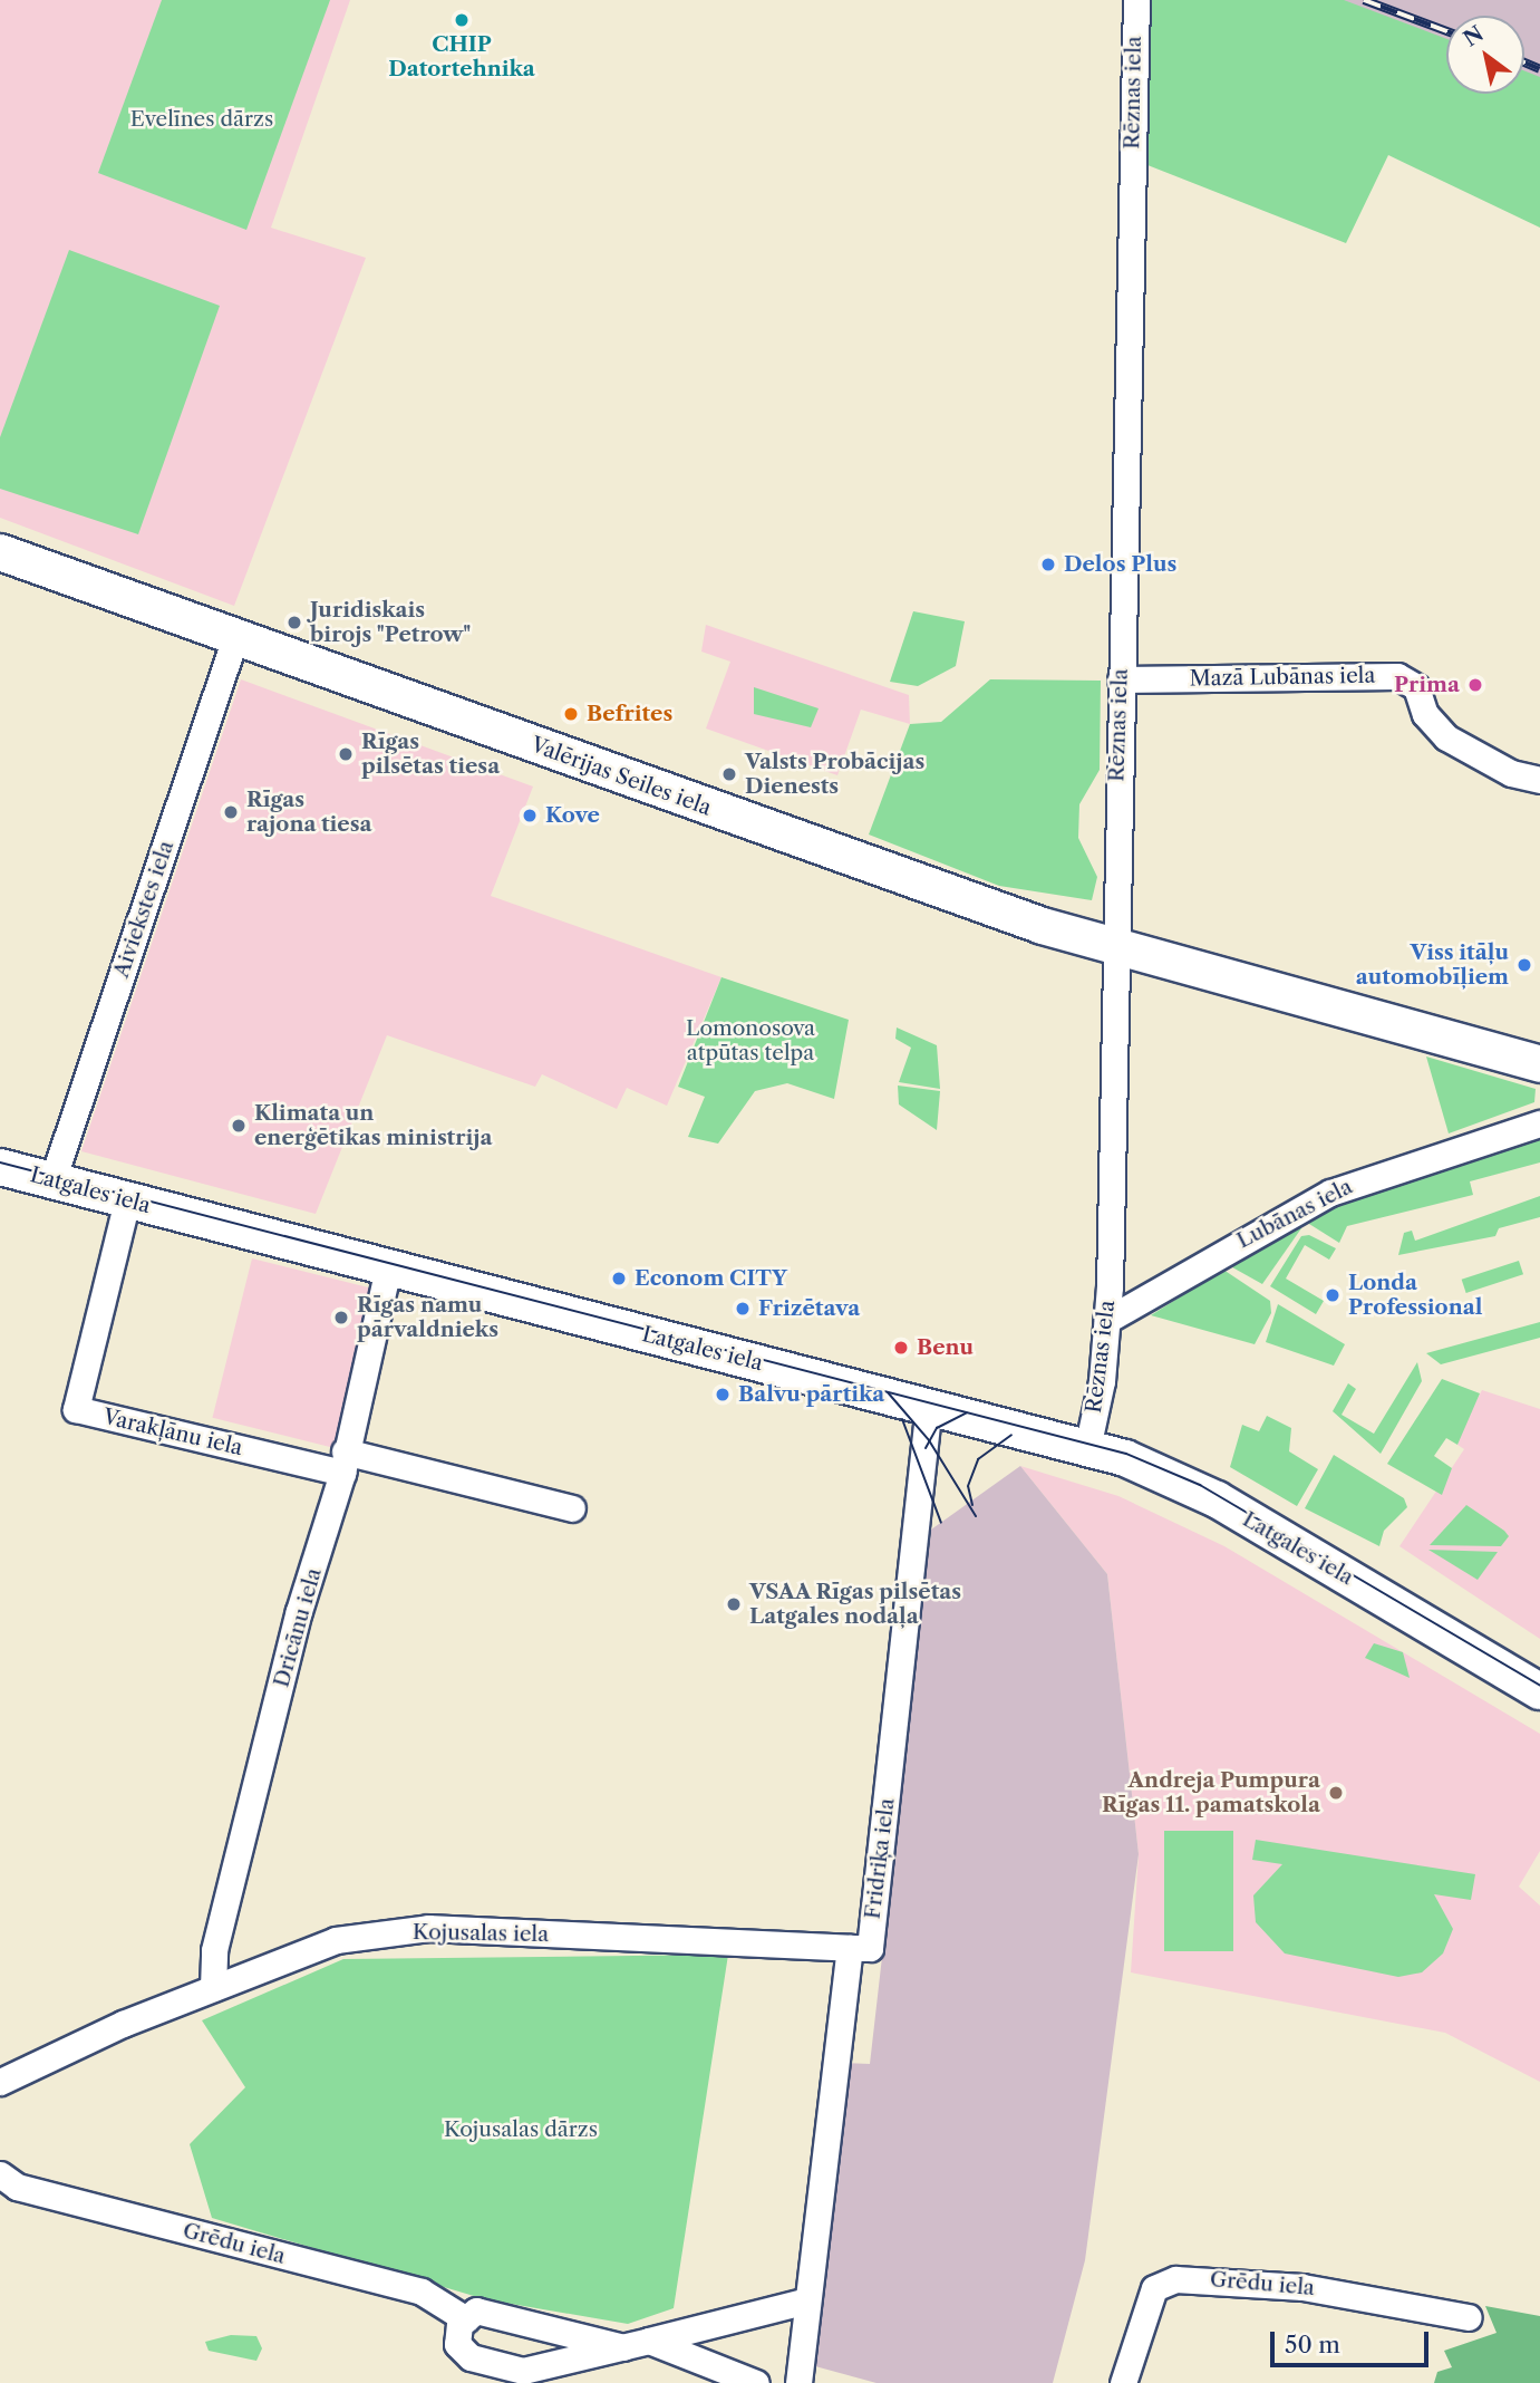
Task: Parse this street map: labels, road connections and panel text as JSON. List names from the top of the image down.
{
  "streets": {
    "street": [
      "Rēznas iela",
      "Mazā Lubānas iela",
      "Valērijas Seiles iela",
      "Aiviekstes iela",
      "Latgales iela",
      "Lubānas iela",
      "Varakļānu iela",
      "Dricānu iela",
      "Fridriķa iela",
      "Kojusalas iela",
      "Grēdu iela"
    ]
  },
  "crossings": [
    ["Rēznas iela", "Mazā Lubānas iela"],
    ["Rēznas iela", "Valērijas Seiles iela"],
    ["Rēznas iela", "Latgales iela"],
    ["Rēznas iela", "Lubānas iela"],
    ["Valērijas Seiles iela", "Aiviekstes iela"],
    ["Aiviekstes iela", "Latgales iela"],
    ["Latgales iela", "Varakļānu iela"],
    ["Latgales iela", "Dricānu iela"],
    ["Latgales iela", "Fridriķa iela"],
    ["Varakļānu iela", "Dricānu iela"],
    ["Dricānu iela", "Kojusalas iela"],
    ["Fridriķa iela", "Kojusalas iela"]
  ],
  "parks": ["Evelīnes dārzs", "Lomonosova atpūtas telpa", "Kojusalas dārzs"],
  "places": [
    "CHIP Datortehnika",
    "Delos Plus",
    "Juridiskais birojs \"Petrow\"",
    "Prima",
    "Befrites",
    "Rīgas pilsētas tiesa",
    "Valsts Probācijas Dienests",
    "Rīgas rajona tiesa",
    "Kove",
    "Viss itāļu automobīļiem",
    "Klimata un enerģētikas ministrija",
    "Econom CITY",
    "Londa Professional",
    "Frizētava",
    "Rīgas namu pārvaldnieks",
    "Benu",
    "Balvu pārtika",
    "VSAA Rīgas pilsētas Latgales nodaļa",
    "Andreja Pumpura Rīgas 11. pamatskola"
  ],
  "scale_bar": "50 m",
  "north": "top left"
}
